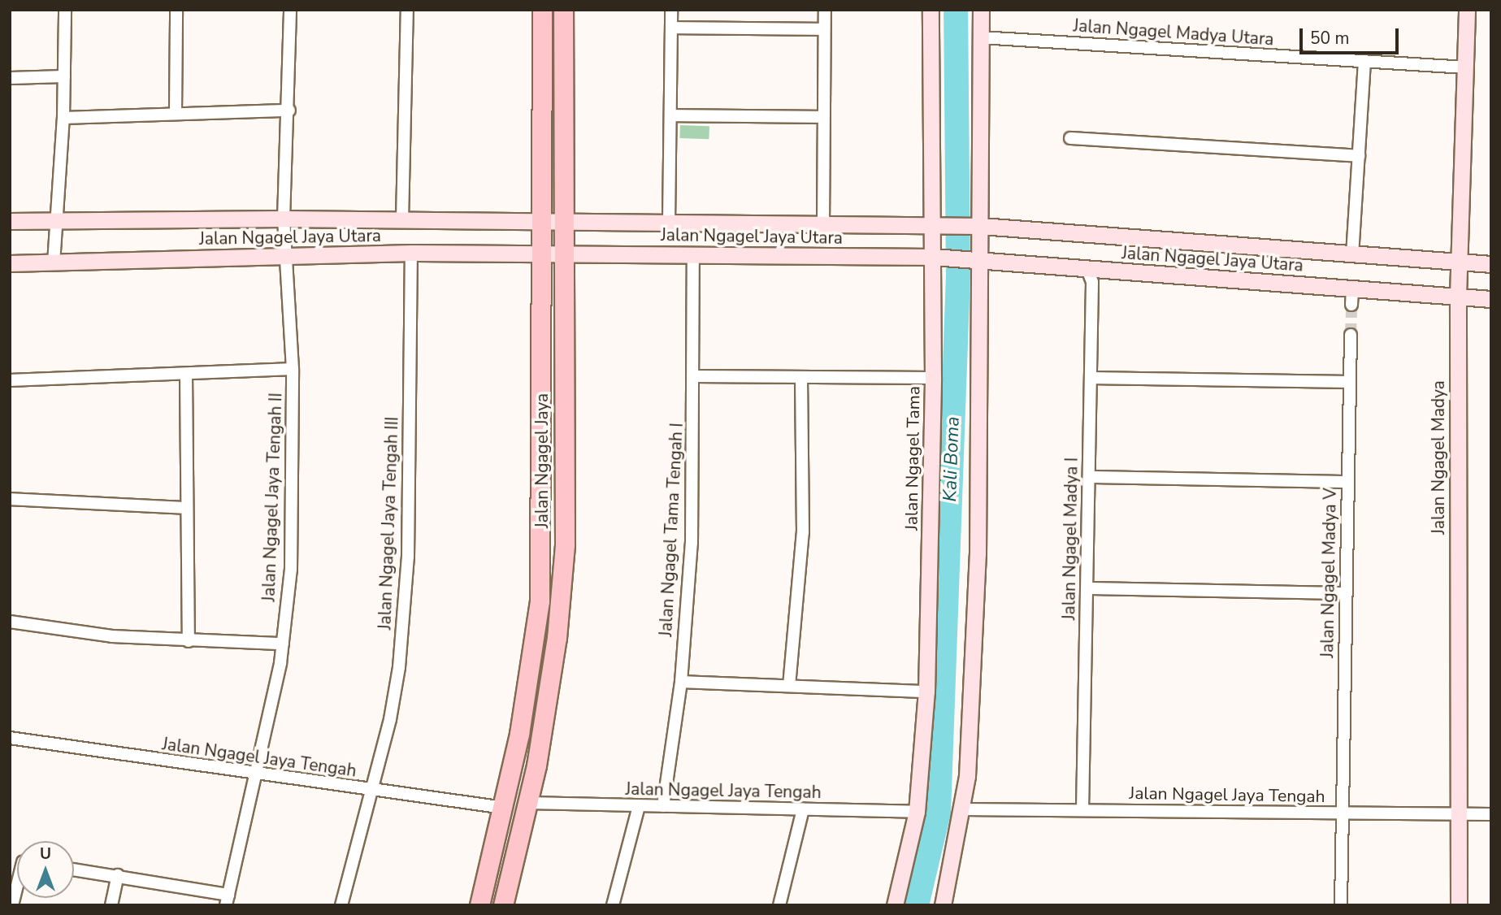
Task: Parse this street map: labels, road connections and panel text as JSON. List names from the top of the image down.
{
  "streets": {
    "main road": ["Jalan Ngagel Jaya"],
    "street": [
      "Jalan Ngagel Madya Utara",
      "Jalan Ngagel Jaya Utara",
      "Jalan Ngagel Madya",
      "Jalan Ngagel Tama",
      "Jalan Ngagel Jaya Tengah II",
      "Jalan Ngagel Jaya Tengah III",
      "Jalan Ngagel Tama Tengah I",
      "Jalan Ngagel Madya I",
      "Jalan Ngagel Madya V",
      "Jalan Ngagel Jaya Tengah"
    ]
  },
  "crossings": [
    ["Jalan Ngagel Madya Utara", "Jalan Ngagel Madya"],
    ["Jalan Ngagel Jaya Utara", "Jalan Ngagel Madya"],
    ["Jalan Ngagel Jaya Utara", "Jalan Ngagel Tama"],
    ["Jalan Ngagel Jaya Utara", "Jalan Ngagel Jaya"],
    ["Jalan Ngagel Jaya Utara", "Jalan Ngagel Jaya Tengah II"],
    ["Jalan Ngagel Jaya Utara", "Jalan Ngagel Jaya Tengah III"],
    ["Jalan Ngagel Jaya Utara", "Jalan Ngagel Tama Tengah I"],
    ["Jalan Ngagel Jaya Utara", "Jalan Ngagel Madya I"],
    ["Jalan Ngagel Madya", "Jalan Ngagel Jaya Tengah"],
    ["Jalan Ngagel Tama", "Jalan Ngagel Jaya Tengah"],
    ["Jalan Ngagel Jaya", "Jalan Ngagel Jaya Tengah"],
    ["Jalan Ngagel Jaya Tengah II", "Jalan Ngagel Jaya Tengah"],
    ["Jalan Ngagel Jaya Tengah III", "Jalan Ngagel Jaya Tengah"],
    ["Jalan Ngagel Tama Tengah I", "Jalan Ngagel Jaya Tengah"],
    ["Jalan Ngagel Madya I", "Jalan Ngagel Jaya Tengah"],
    ["Jalan Ngagel Madya V", "Jalan Ngagel Jaya Tengah"]
  ],
  "water": ["Kali Boma"],
  "scale_bar": "50 m",
  "north": "top"
}
